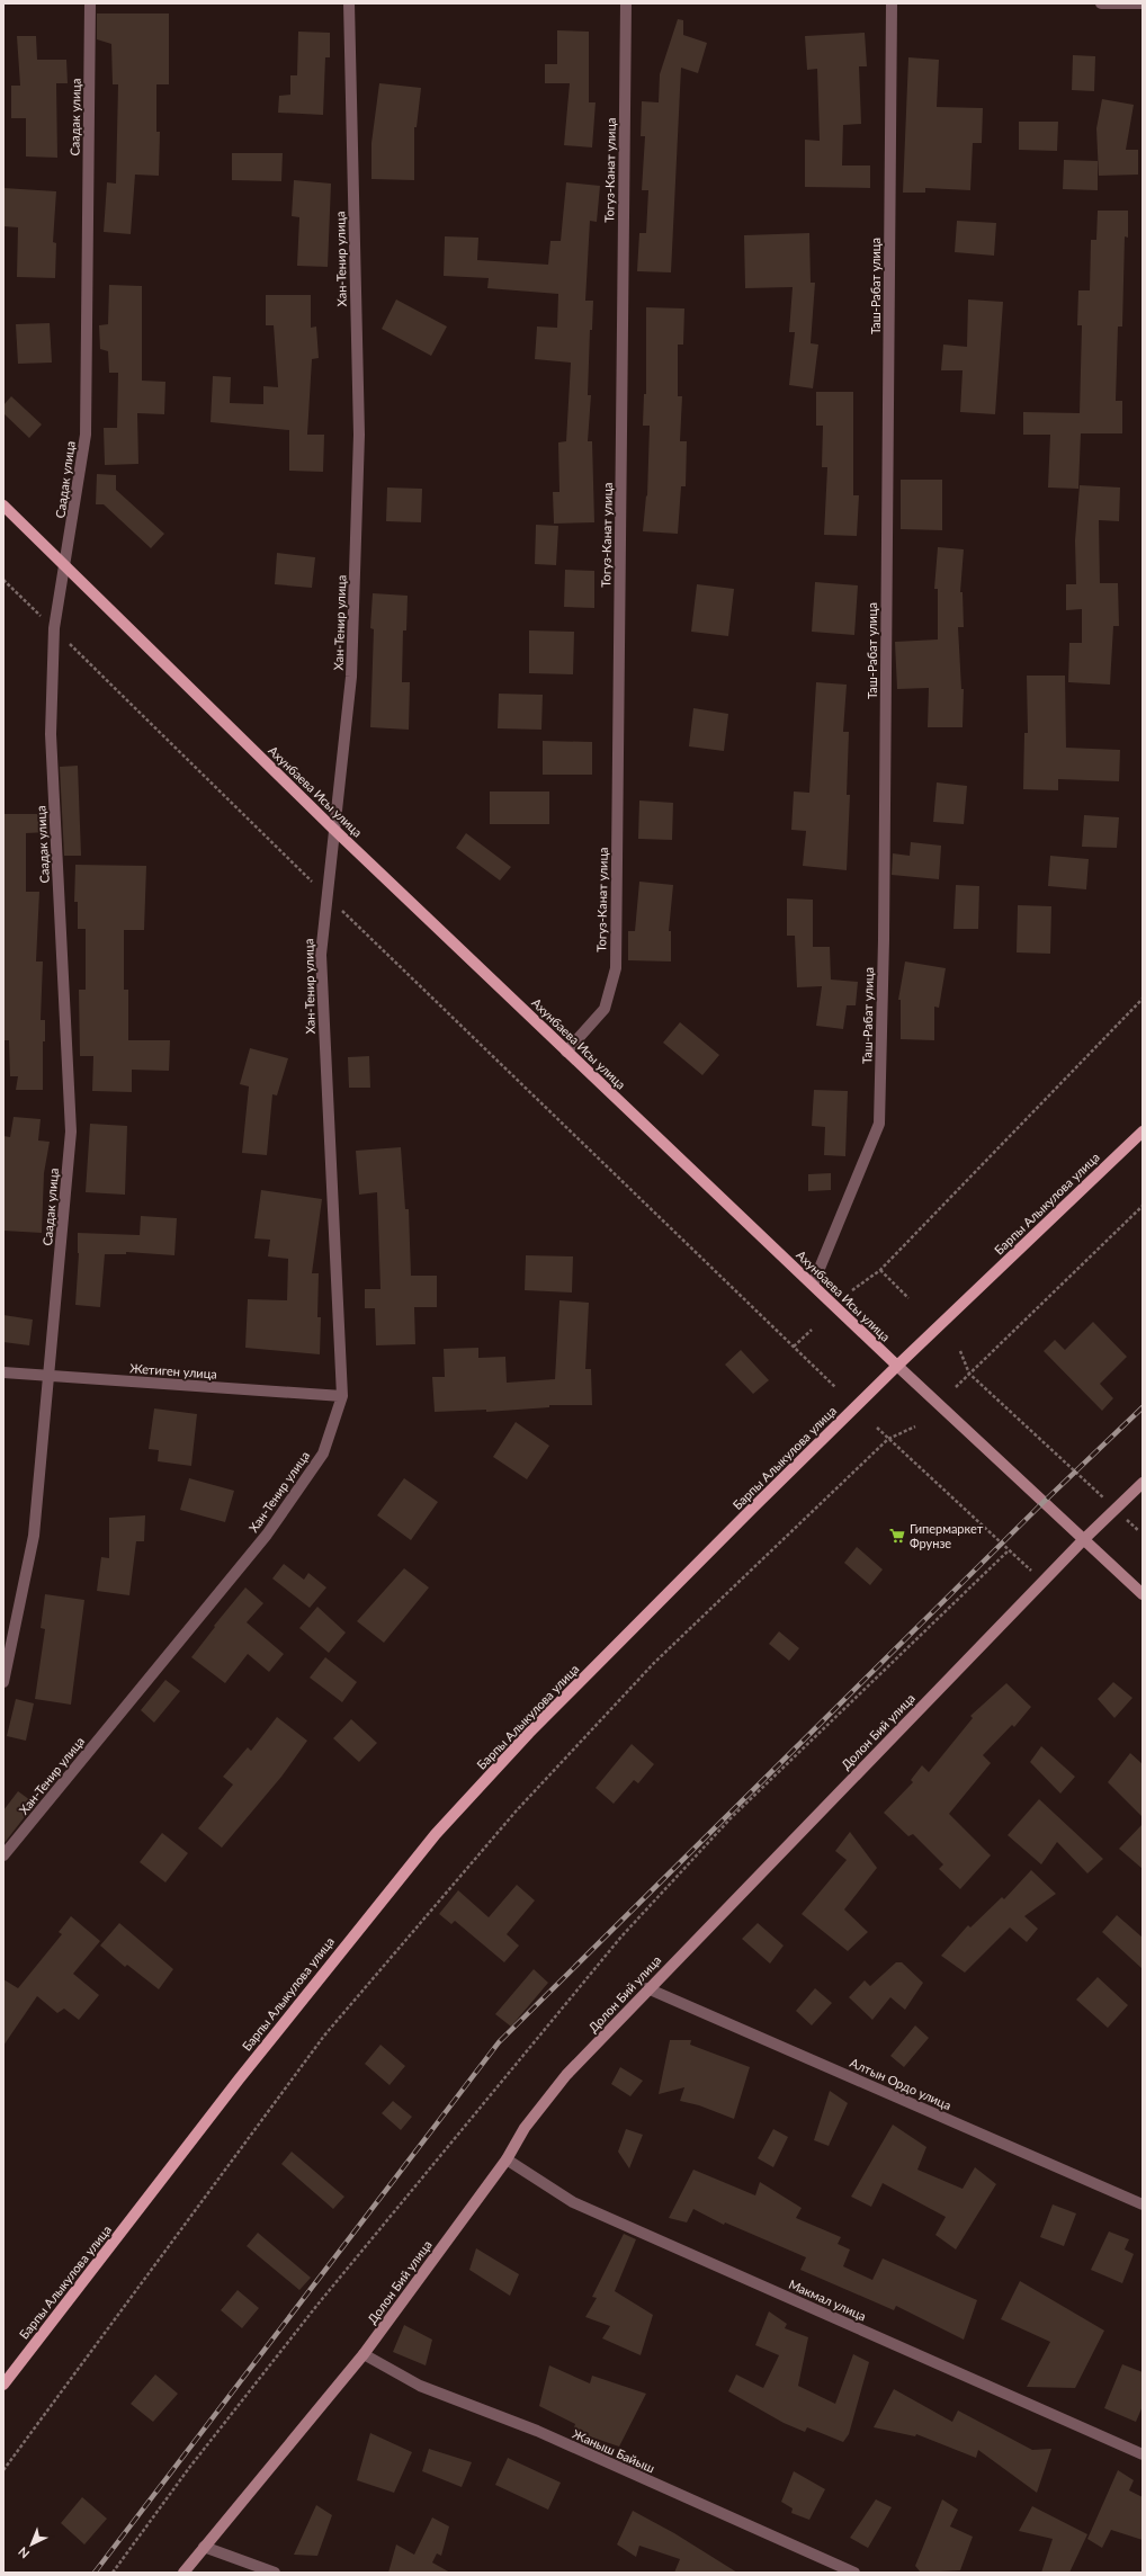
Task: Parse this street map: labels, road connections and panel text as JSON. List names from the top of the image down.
{
  "streets": {
    "main road": ["Ахунбаева Исы улица", "Барпы Алыкулова улица"],
    "street": [
      "Саадак улица",
      "Тогуз-Канат улица",
      "Хан-Тенир улица",
      "Таш-Рабат улица",
      "Жетиген улица",
      "Долон Бий улица",
      "Алтын Ордо улица",
      "Макмал улица",
      "Жаныш Байыш"
    ]
  },
  "crossings": [
    ["Саадак улица", "Ахунбаева Исы улица"],
    ["Саадак улица", "Жетиген улица"],
    ["Тогуз-Канат улица", "Ахунбаева Исы улица"],
    ["Хан-Тенир улица", "Ахунбаева Исы улица"],
    ["Хан-Тенир улица", "Жетиген улица"],
    ["Таш-Рабат улица", "Ахунбаева Исы улица"],
    ["Ахунбаева Исы улица", "Барпы Алыкулова улица"],
    ["Ахунбаева Исы улица", "Долон Бий улица"],
    ["Долон Бий улица", "Алтын Ордо улица"],
    ["Долон Бий улица", "Макмал улица"],
    ["Долон Бий улица", "Жаныш Байыш"]
  ],
  "places": {
    "supermarket": ["Гипермаркет Фрунзе"]
  },
  "north": "bottom left"
}
